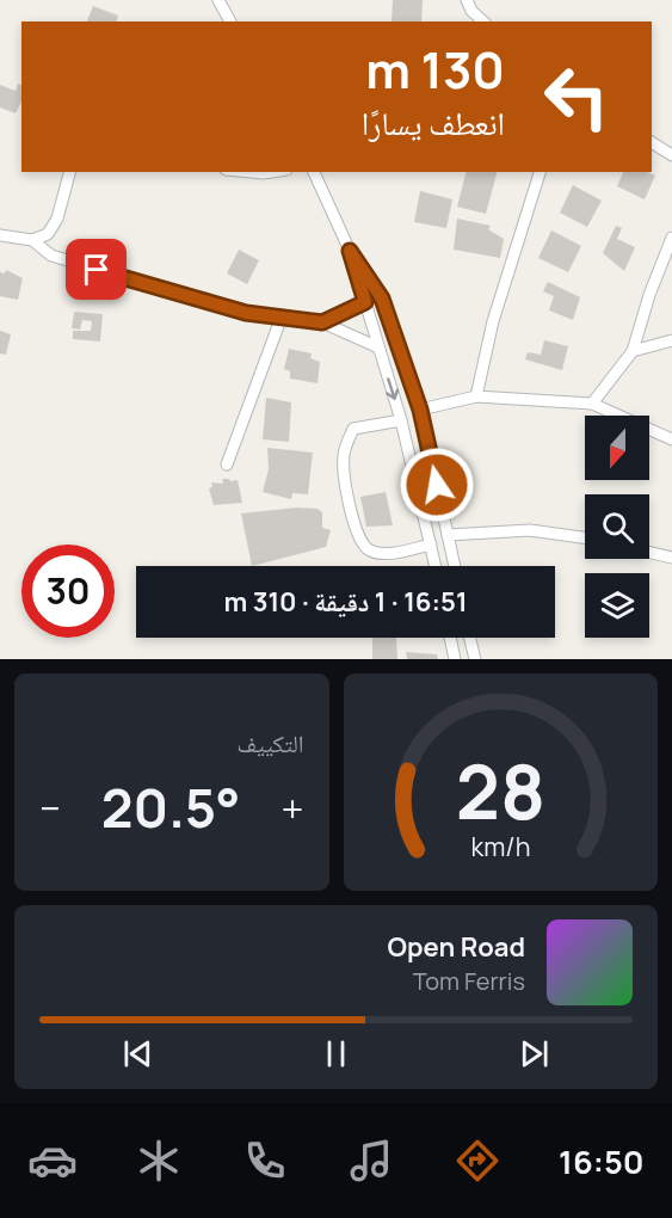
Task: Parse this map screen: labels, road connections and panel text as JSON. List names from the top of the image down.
{
  "north": "bottom",
  "page": {
    "turn": ["130 m", "انعطف يسارًا"],
    "limit": "30",
    "trip": "16:51 · 1 دقيقة · 310 m",
    "tile": "التكييف",
    "heat": ["−", "20.5°", "+"],
    "song": ["Open Road", "Tom Ferris"],
    "tabs": "16:50",
    "gauge": ["28", "km/h"]
  }
}
